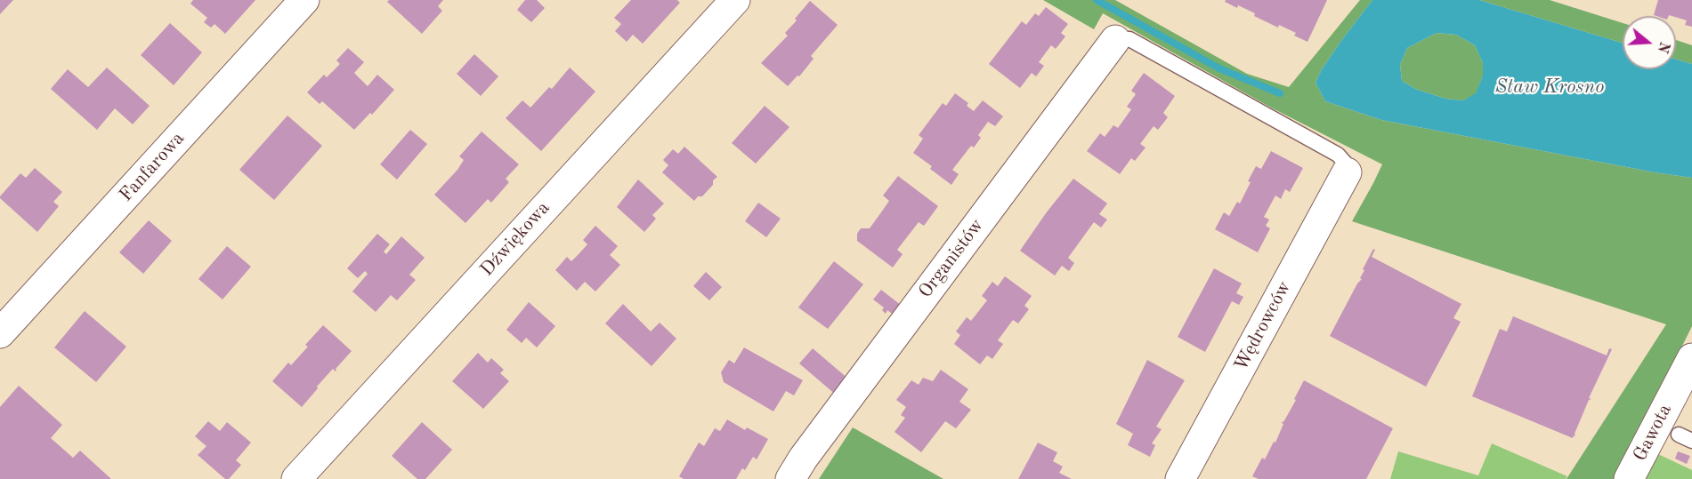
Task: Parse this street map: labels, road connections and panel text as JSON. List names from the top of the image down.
{
  "streets": {
    "street": [
      "Fanfarowa",
      "Dźwiękowa",
      "Organistów",
      "Wędrowców",
      "Gawota"
    ]
  },
  "water": ["Staw Krosno"],
  "north": "right"
}
